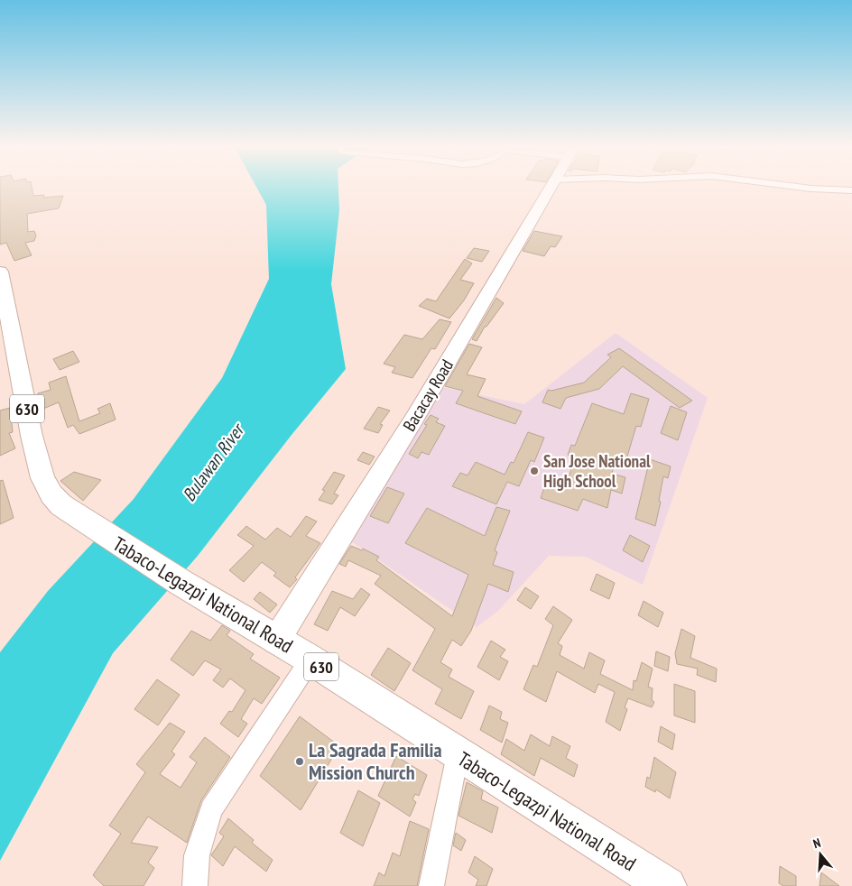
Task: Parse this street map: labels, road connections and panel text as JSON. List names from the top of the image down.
{
  "streets": {
    "main road": ["Bacacay Road", "630", "Tabaco-Legazpi National Road"]
  },
  "crossings": [
    ["Bacacay Road", "Tabaco-Legazpi National Road"]
  ],
  "water": ["Bulawan River"],
  "places": ["San Jose National High School", "La Sagrada Familia Mission Church"],
  "north": "top"
}
